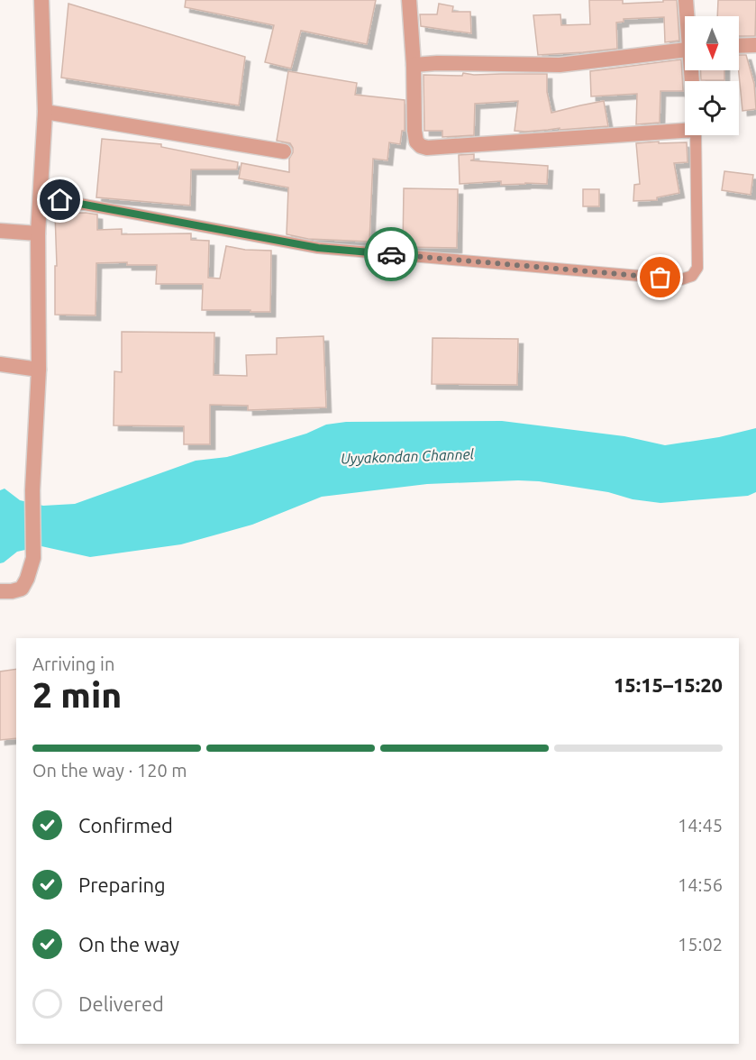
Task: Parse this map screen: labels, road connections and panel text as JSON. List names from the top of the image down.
{
  "water": ["Uyyakondan Channel"],
  "north": "bottom",
  "page": {
    "heading": ["2 min", "Arriving in", "15:15–15:20"],
    "bar": "On the way · 120 m",
    "list": [
      ["Confirmed", "14:45"],
      ["Preparing", "14:56"],
      ["On the way", "15:02"],
      "Delivered"
    ]
  }
}
